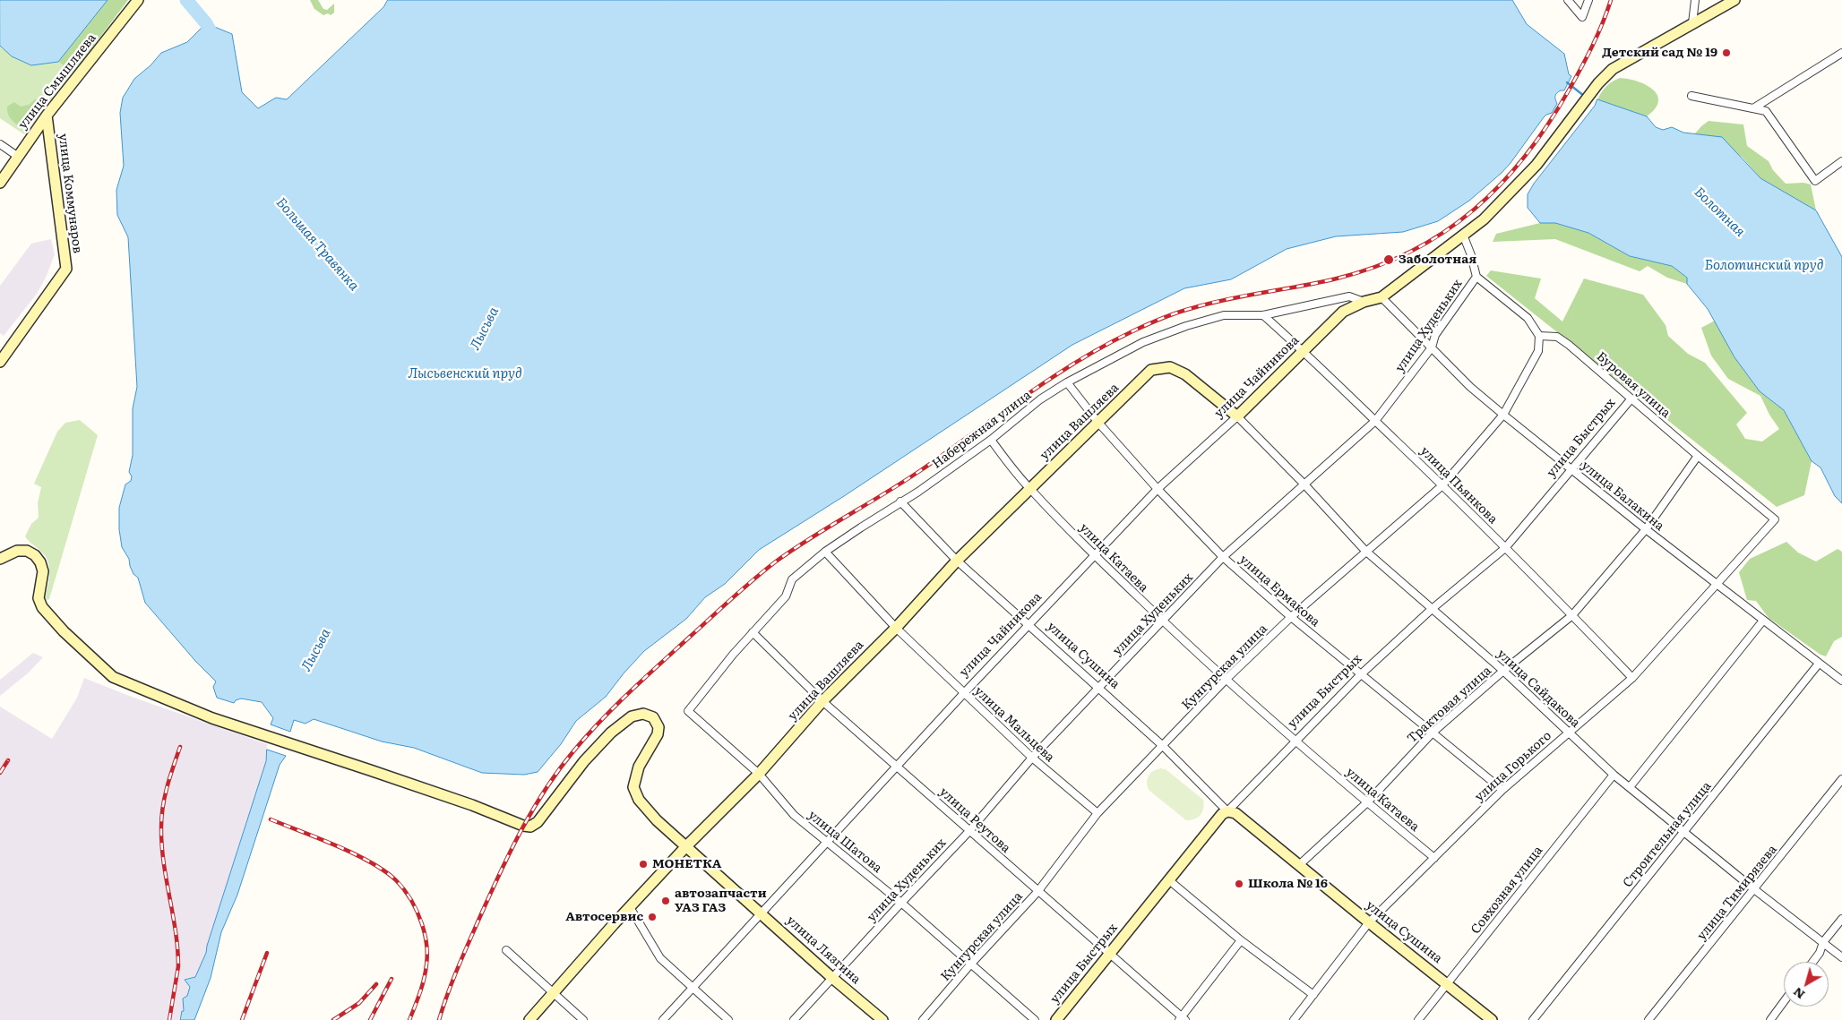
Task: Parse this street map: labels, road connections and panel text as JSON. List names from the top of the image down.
{
  "streets": {
    "street": [
      "улица Смышляева",
      "улица Коммунаров",
      "улица Худеньких",
      "улица Чайникова",
      "Буровая улица",
      "улица Вашляева",
      "Набережная улица",
      "улица Быстрых",
      "улица Пьянкова",
      "улица Балакина",
      "улица Катаева",
      "улица Ермакова",
      "улица Сушина",
      "Кунгурская улица",
      "улица Сайдакова",
      "Трактовая улица",
      "улица Мальцева",
      "улица Горького",
      "улица Реутова",
      "Строительная улица",
      "улица Шатова",
      "Совхозная улица",
      "улица Тимирязева",
      "улица Лязгина"
    ]
  },
  "crossings": [
    ["улица Смышляева", "улица Коммунаров"],
    ["улица Худеньких", "улица Пьянкова"],
    ["улица Худеньких", "улица Балакина"],
    ["улица Худеньких", "улица Катаева"],
    ["улица Худеньких", "улица Ермакова"],
    ["улица Худеньких", "улица Сушина"],
    ["улица Худеньких", "улица Сайдакова"],
    ["улица Худеньких", "улица Мальцева"],
    ["улица Худеньких", "улица Реутова"],
    ["улица Худеньких", "улица Шатова"],
    ["улица Худеньких", "улица Лязгина"],
    ["улица Чайникова", "улица Вашляева"],
    ["улица Чайникова", "Набережная улица"],
    ["улица Чайникова", "улица Пьянкова"],
    ["улица Чайникова", "улица Балакина"],
    ["улица Чайникова", "улица Катаева"],
    ["улица Чайникова", "улица Ермакова"],
    ["улица Чайникова", "улица Сушина"],
    ["улица Чайникова", "улица Сайдакова"],
    ["улица Чайникова", "улица Мальцева"],
    ["улица Чайникова", "улица Реутова"],
    ["улица Чайникова", "улица Шатова"],
    ["улица Чайникова", "улица Лязгина"],
    ["Буровая улица", "улица Быстрых"],
    ["Буровая улица", "Кунгурская улица"],
    ["Буровая улица", "Трактовая улица"],
    ["Буровая улица", "улица Горького"],
    ["улица Вашляева", "улица Катаева"],
    ["улица Вашляева", "улица Ермакова"],
    ["улица Вашляева", "улица Сушина"],
    ["улица Вашляева", "улица Сайдакова"],
    ["улица Вашляева", "улица Мальцева"],
    ["улица Вашляева", "улица Реутова"],
    ["улица Вашляева", "улица Шатова"],
    ["улица Вашляева", "улица Лязгина"],
    ["Набережная улица", "улица Пьянкова"],
    ["Набережная улица", "улица Катаева"],
    ["Набережная улица", "улица Ермакова"],
    ["Набережная улица", "улица Сушина"],
    ["Набережная улица", "улица Мальцева"],
    ["Набережная улица", "улица Реутова"],
    ["Набережная улица", "улица Шатова"],
    ["улица Быстрых", "улица Пьянкова"],
    ["улица Быстрых", "улица Балакина"],
    ["улица Быстрых", "улица Катаева"],
    ["улица Быстрых", "улица Ермакова"],
    ["улица Быстрых", "улица Сушина"],
    ["улица Быстрых", "улица Сайдакова"],
    ["улица Быстрых", "улица Реутова"],
    ["улица Пьянкова", "Кунгурская улица"],
    ["улица Пьянкова", "Трактовая улица"],
    ["улица Пьянкова", "улица Горького"],
    ["улица Балакина", "Кунгурская улица"],
    ["улица Балакина", "Трактовая улица"],
    ["улица Балакина", "улица Горького"],
    ["улица Балакина", "Строительная улица"],
    ["улица Катаева", "Кунгурская улица"],
    ["улица Катаева", "Трактовая улица"],
    ["улица Катаева", "улица Горького"],
    ["улица Ермакова", "Кунгурская улица"],
    ["улица Ермакова", "Трактовая улица"],
    ["улица Ермакова", "улица Горького"],
    ["улица Сушина", "Кунгурская улица"],
    ["улица Сушина", "Трактовая улица"],
    ["улица Сушина", "улица Горького"],
    ["улица Сушина", "Совхозная улица"],
    ["Кунгурская улица", "улица Сайдакова"],
    ["Кунгурская улица", "улица Мальцева"],
    ["Кунгурская улица", "улица Реутова"],
    ["Кунгурская улица", "улица Шатова"],
    ["улица Сайдакова", "Трактовая улица"],
    ["улица Сайдакова", "улица Горького"],
    ["улица Сайдакова", "Строительная улица"],
    ["улица Сайдакова", "Совхозная улица"],
    ["улица Сайдакова", "улица Тимирязева"]
  ],
  "water": [
    "Болотная",
    "Большая Травянка",
    "Болотинский пруд",
    "Лысьва",
    "Лысьвенский пруд"
  ],
  "places": [
    "Детский сад № 19",
    "Заболотная",
    "МОНЕТКА",
    "Школа № 16",
    "автозапчасти УАЗ ГАЗ",
    "Автосервис"
  ],
  "north": "bottom left"
}
